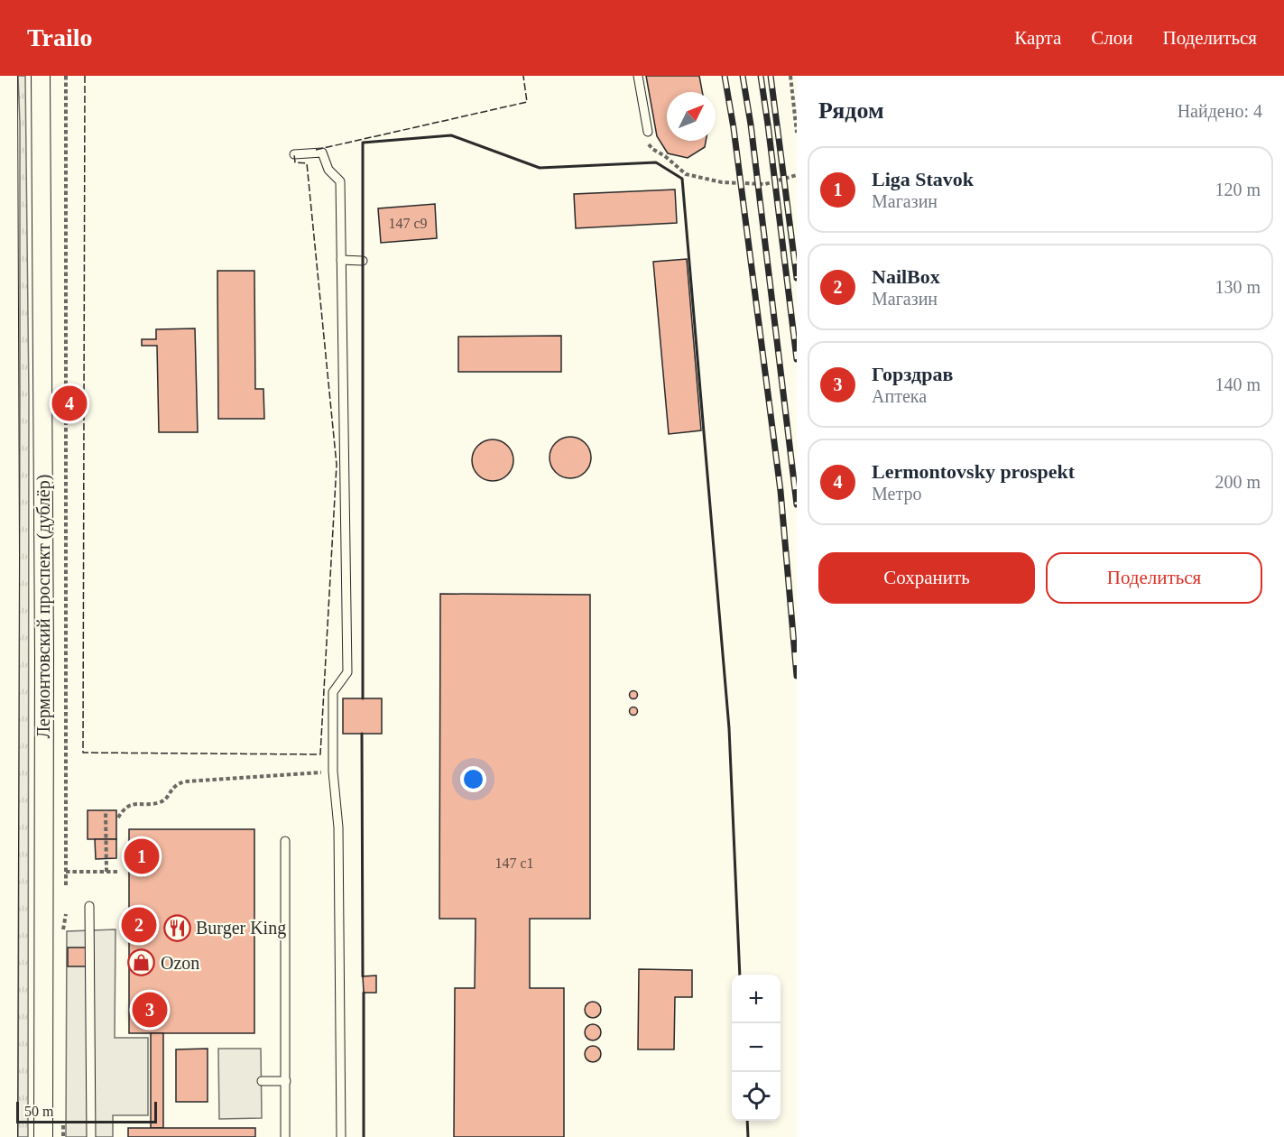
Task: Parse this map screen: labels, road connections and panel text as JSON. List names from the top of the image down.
{
  "streets": {
    "street": ["Лермонтовский проспект (дублёр)"]
  },
  "places": {
    "restaurant": ["Burger King"],
    "shop": ["Ozon"]
  },
  "house_numbers": ["147 с9", "147 с1"],
  "scale_bar": "50 m",
  "north": "top right",
  "page": {
    "header": "Trailo",
    "nav": ["Карта", "Слои", "Поделиться"],
    "heading": ["Рядом", "Найдено: 4"],
    "list": [
      {
        "mark": "1",
        "name": "Liga Stavok",
        "note": "Магазин",
        "value": "120 m"
      },
      {
        "mark": "2",
        "name": "NailBox",
        "note": "Магазин",
        "value": "130 m"
      },
      {
        "mark": "3",
        "name": "Горздрав",
        "note": "Аптека",
        "value": "140 m"
      },
      {
        "mark": "4",
        "name": "Lermontovsky prospekt",
        "note": "Метро",
        "value": "200 m"
      }
    ],
    "pins": [
      "4",
      "1",
      "2",
      "3"
    ],
    "buttons": ["Сохранить", "Поделиться"],
    "map_buttons": ["+", "−"],
    "scale": "50 m"
  }
}
